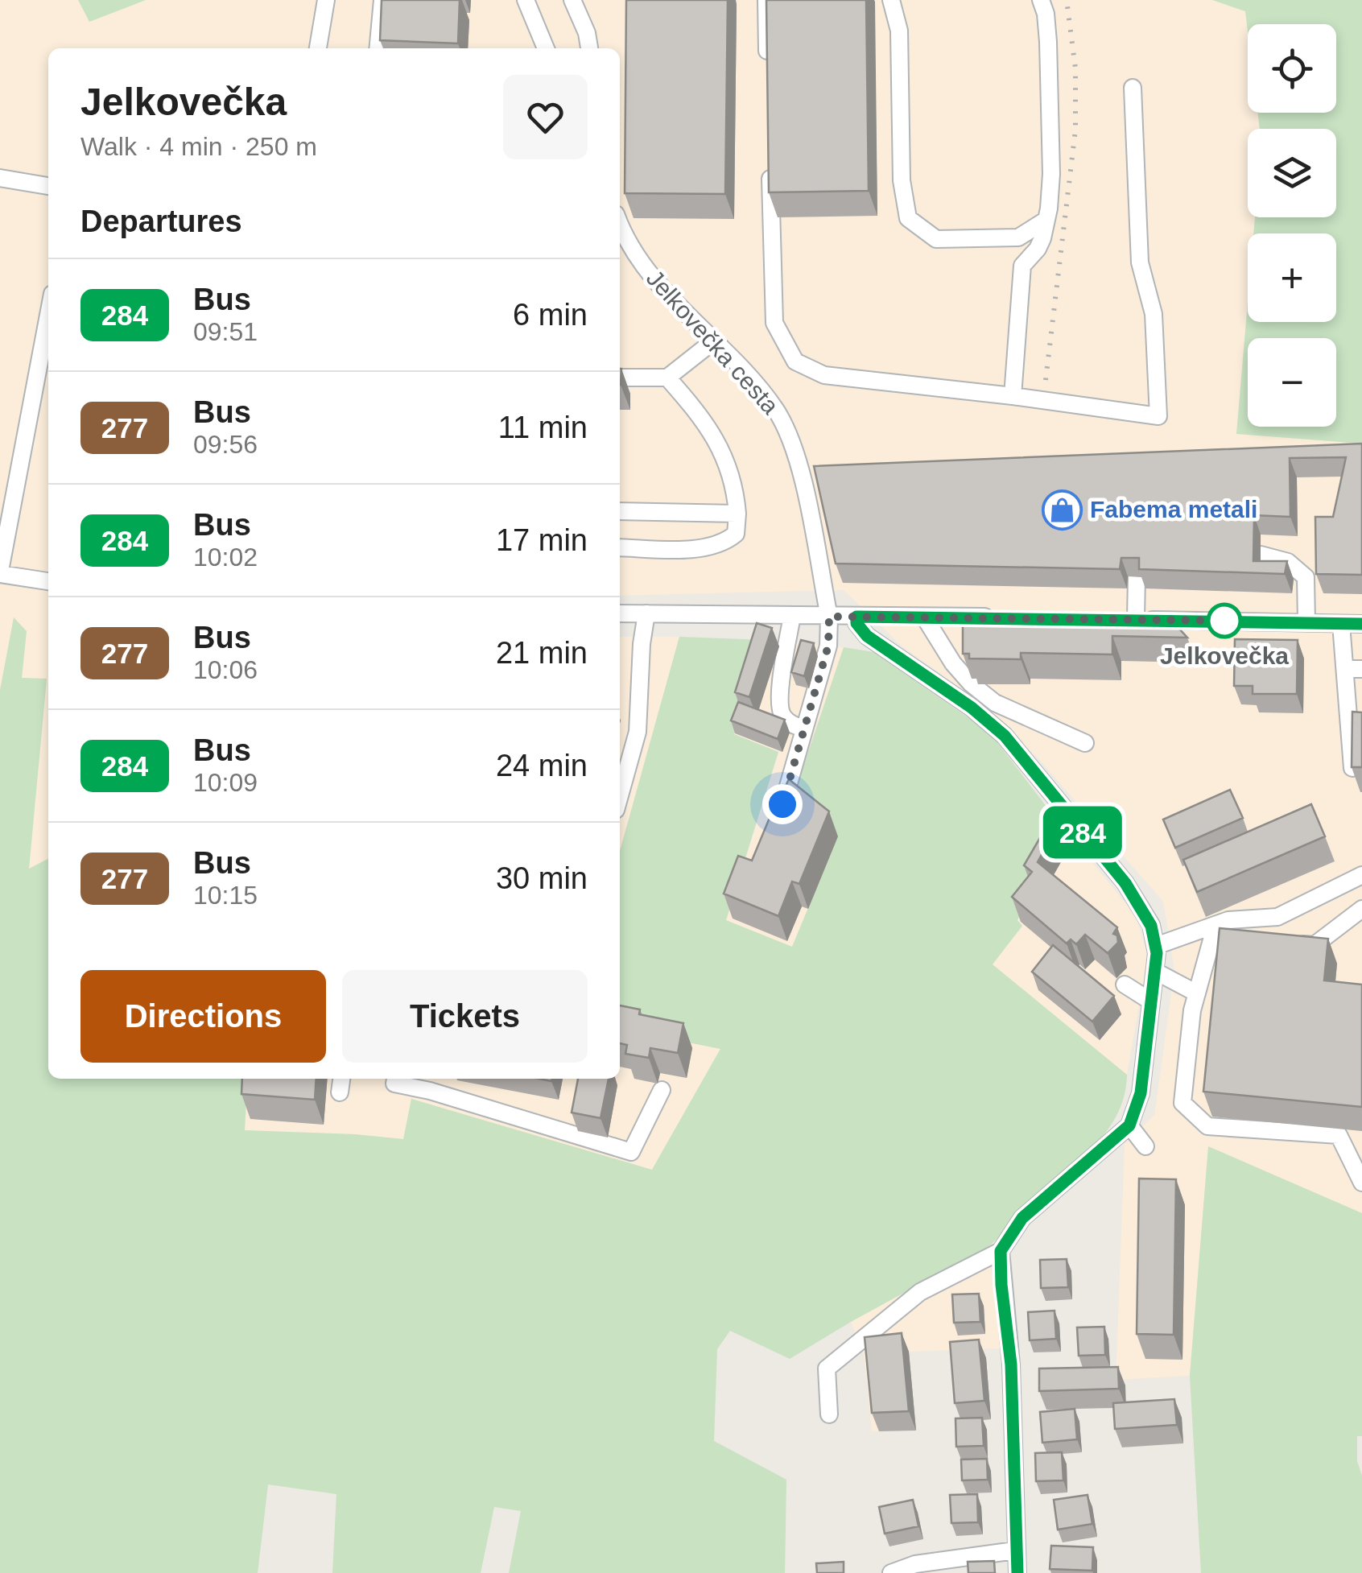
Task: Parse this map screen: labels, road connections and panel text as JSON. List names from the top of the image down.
{
  "streets": {
    "street": ["Jelkovečka cesta"]
  },
  "places": {
    "shop": ["Fabema metali"],
    "other": ["Jelkovečka"]
  },
  "lines": ["bus line 284"],
  "page": {
    "on_map": "284",
    "map_buttons": ["+", "−"],
    "heading": [
      ["Jelkovečka", "Walk · 4 min · 250 m"],
      "Departures"
    ],
    "list": [
      {
        "mark": "284",
        "name": "Bus",
        "note": "09:51",
        "value": "6 min"
      },
      {
        "mark": "277",
        "name": "Bus",
        "note": "09:56",
        "value": "11 min"
      },
      {
        "mark": "284",
        "name": "Bus",
        "note": "10:02",
        "value": "17 min"
      },
      {
        "mark": "277",
        "name": "Bus",
        "note": "10:06",
        "value": "21 min"
      },
      {
        "mark": "284",
        "name": "Bus",
        "note": "10:09",
        "value": "24 min"
      },
      {
        "mark": "277",
        "name": "Bus",
        "note": "10:15",
        "value": "30 min"
      }
    ],
    "buttons": ["Directions", "Tickets"]
  }
}
